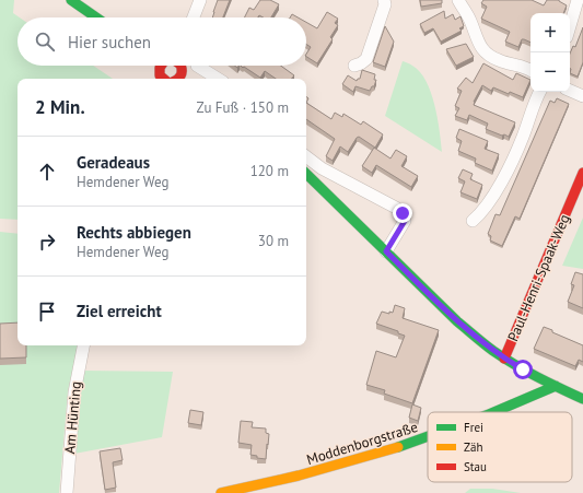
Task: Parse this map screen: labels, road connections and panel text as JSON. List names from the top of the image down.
{
  "streets": {
    "street": ["Paul-Henri-Spaak-Weg", "Am Hünting", "Moddenborgstraße"]
  },
  "legend": ["Frei", "Zäh", "Stau"],
  "page": {
    "map_buttons": ["+", "−"],
    "search": "Hier suchen",
    "heading": ["2 Min.", "Zu Fuß · 150 m"],
    "list": [
      ["Geradeaus", "Hemdener Weg", "120 m"],
      ["Rechts abbiegen", "Hemdener Weg", "30 m"],
      "Ziel erreicht"
    ]
  }
}
